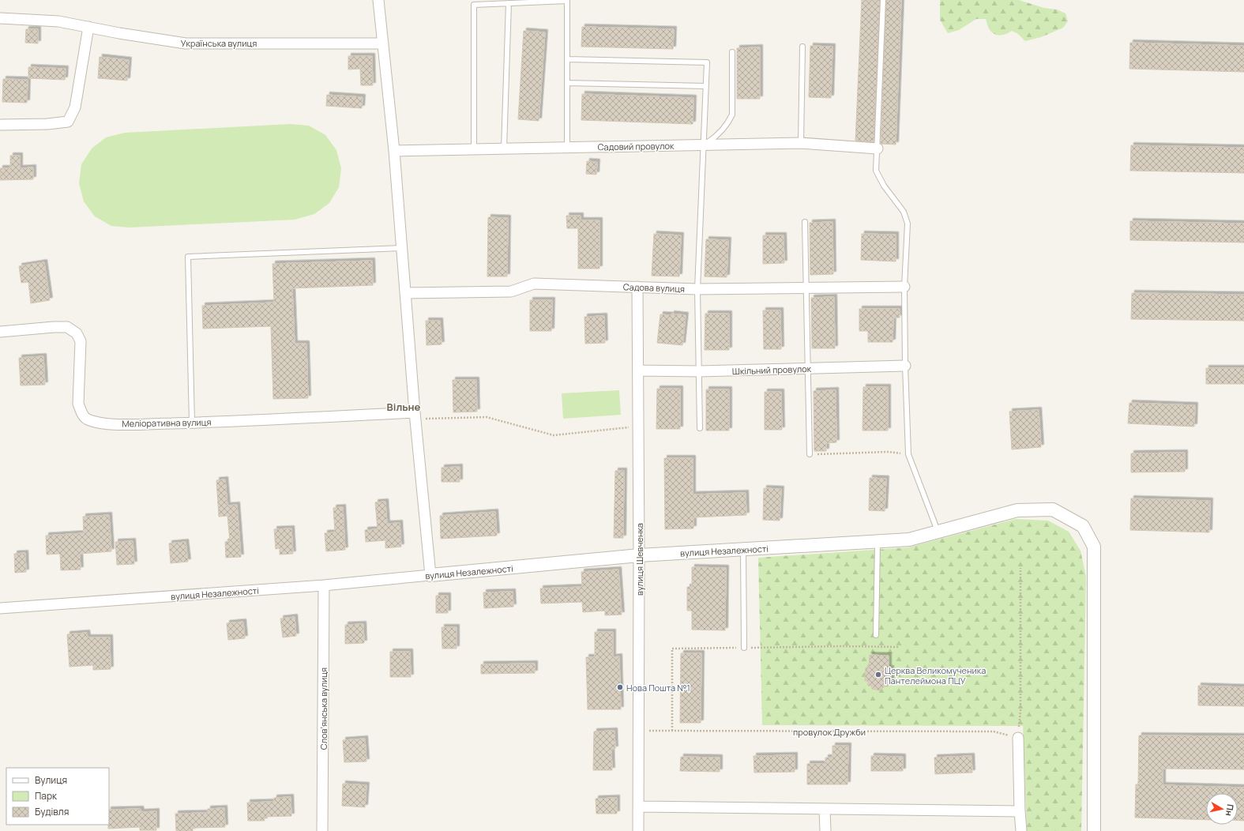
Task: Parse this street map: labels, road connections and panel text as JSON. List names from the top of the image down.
{
  "streets": {
    "street": [
      "Українська вулиця",
      "Садовий провулок",
      "Садова вулиця",
      "Шкільний провулок",
      "Меліоративна вулиця",
      "вулиця Незалежності",
      "вулиця Шевченка",
      "Словʼянська вулиця"
    ],
    "path": ["провулок Дружби"]
  },
  "crossings": [
    ["Садова вулиця", "вулиця Шевченка"],
    ["Шкільний провулок", "вулиця Шевченка"],
    ["вулиця Незалежності", "вулиця Шевченка"],
    ["вулиця Незалежності", "Словʼянська вулиця"],
    ["вулиця Шевченка", "провулок Дружби"]
  ],
  "districts": ["Вільне"],
  "places": ["Церква Великомученика Пантелеймона ПЦУ", "Нова Пошта №1"],
  "legend": ["Вулиця", "Парк", "Будівля"],
  "north": "right"
}
